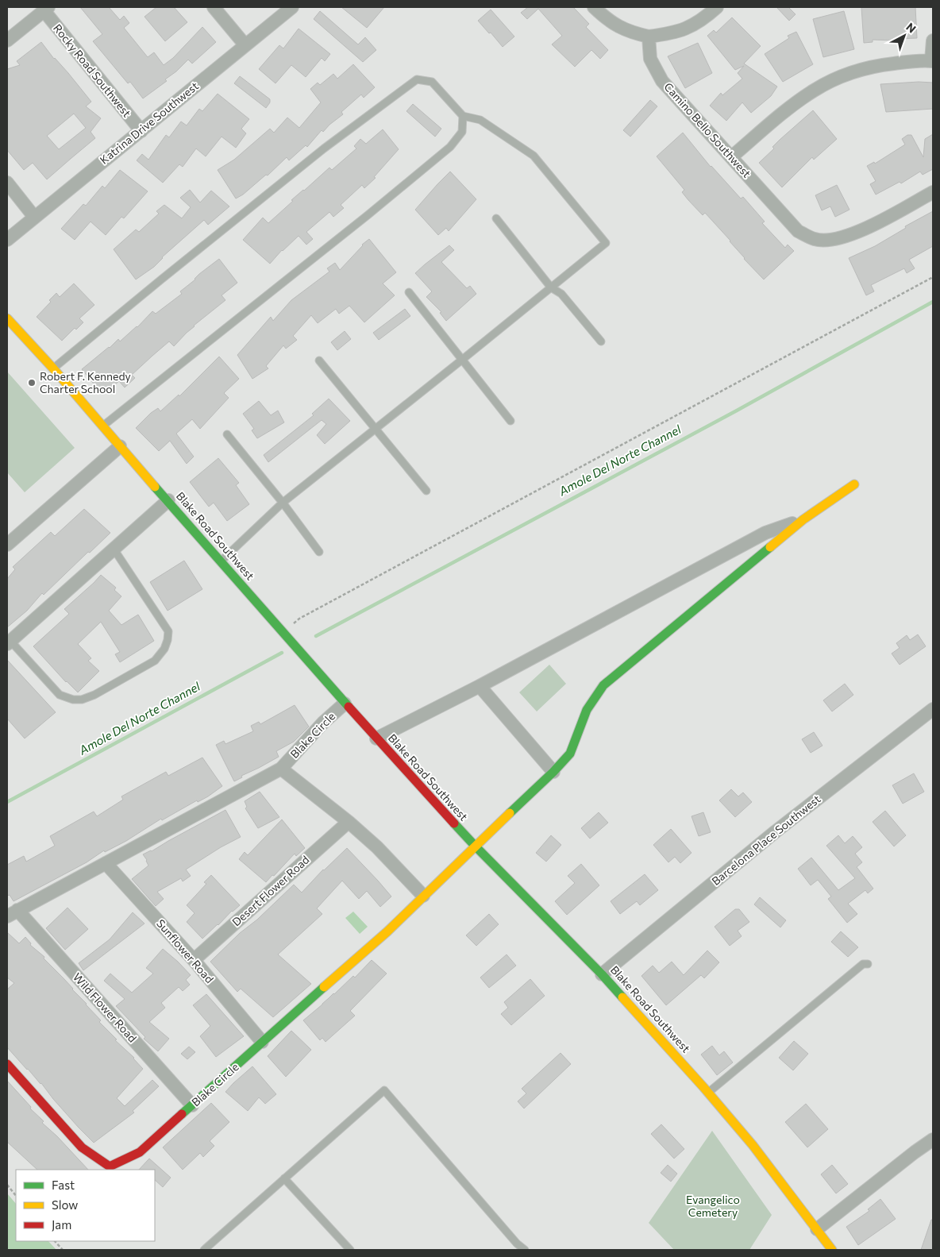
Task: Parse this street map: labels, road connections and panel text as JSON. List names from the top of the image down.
{
  "streets": {
    "main road": ["Blake Road Southwest", "Blake Circle"],
    "street": [
      "Rocky Road Southwest",
      "Katrina Drive Southwest",
      "Camino Bello Southwest",
      "Barcelona Place Southwest",
      "Desert Flower Road",
      "Sunflower Road",
      "Wild Flower Road"
    ]
  },
  "crossings": [
    ["Rocky Road Southwest", "Katrina Drive Southwest"],
    ["Blake Road Southwest", "Blake Circle"],
    ["Blake Road Southwest", "Barcelona Place Southwest"],
    ["Blake Circle", "Desert Flower Road"],
    ["Blake Circle", "Sunflower Road"],
    ["Blake Circle", "Wild Flower Road"],
    ["Desert Flower Road", "Sunflower Road"]
  ],
  "water": ["Amole Del Norte Channel"],
  "parks": ["Evangelico Cemetery"],
  "places": ["Robert F. Kennedy Charter School"],
  "legend": ["Fast", "Slow", "Jam"],
  "north": "top right"
}
